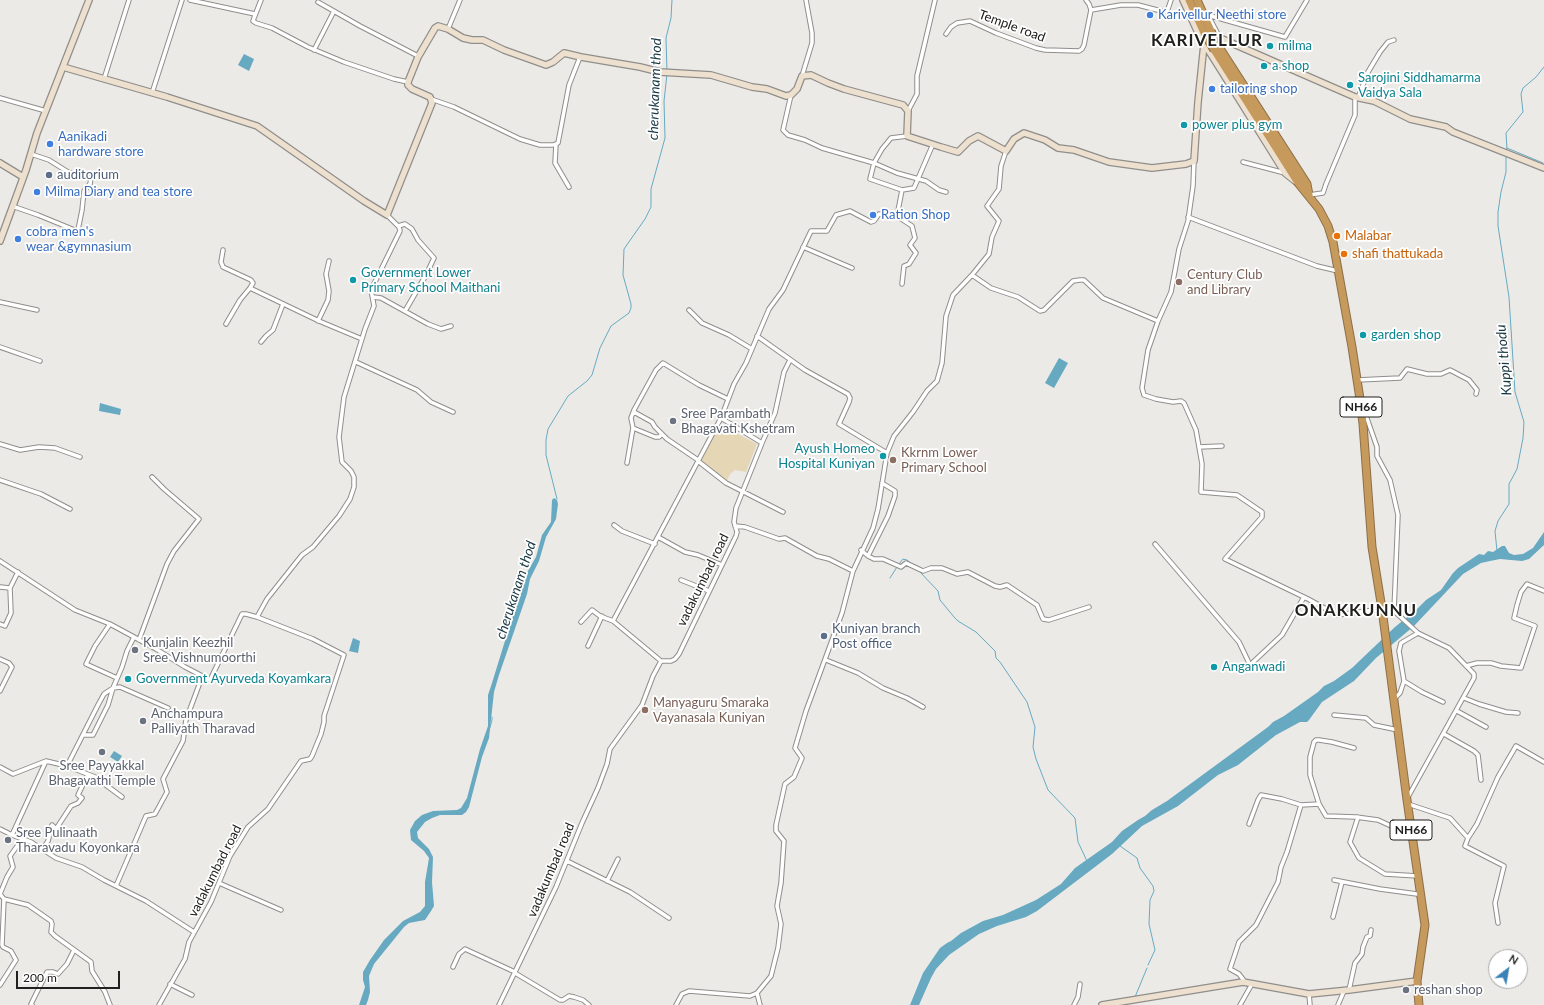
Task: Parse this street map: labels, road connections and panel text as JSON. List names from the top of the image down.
{
  "streets": {
    "highway": ["NH66"],
    "street": ["Temple road", "vadakumbad road"]
  },
  "districts": ["KARIVELLUR", "ONAKKUNNU"],
  "water": ["cherukanam thod", "Kuppi thodu"],
  "places": [
    "Karivellur Neethi store",
    "milma",
    "a shop",
    "Sarojini Siddhamarma Vaidya Sala",
    "tailoring shop",
    "power plus gym",
    "Aanikadi hardware store",
    "auditorium",
    "Milma Diary and tea store",
    "Ration Shop",
    "Malabar",
    "cobra men's wear &gymnasium",
    "shafi thattukada",
    "Government Lower Primary School Maithani",
    "Century Club and Library",
    "garden shop",
    "Sree Parambath Bhagavati Kshetram",
    "Ayush Homeo Hospital Kuniyan",
    "Kkrnm Lower Primary School",
    "Kuniyan branch Post office",
    "Kunjalin Keezhil Sree Vishnumoorthi",
    "Anganwadi",
    "Government Ayurveda Koyamkara",
    "Manyaguru Smaraka Vayanasala Kuniyan",
    "Anchampura Palliyath Tharavad",
    "Sree Payyakkal Bhagavathi Temple",
    "Sree Pulinaath Tharavadu Koyonkara",
    "reshan shop"
  ],
  "scale_bar": "200 m",
  "north": "top right"
}
